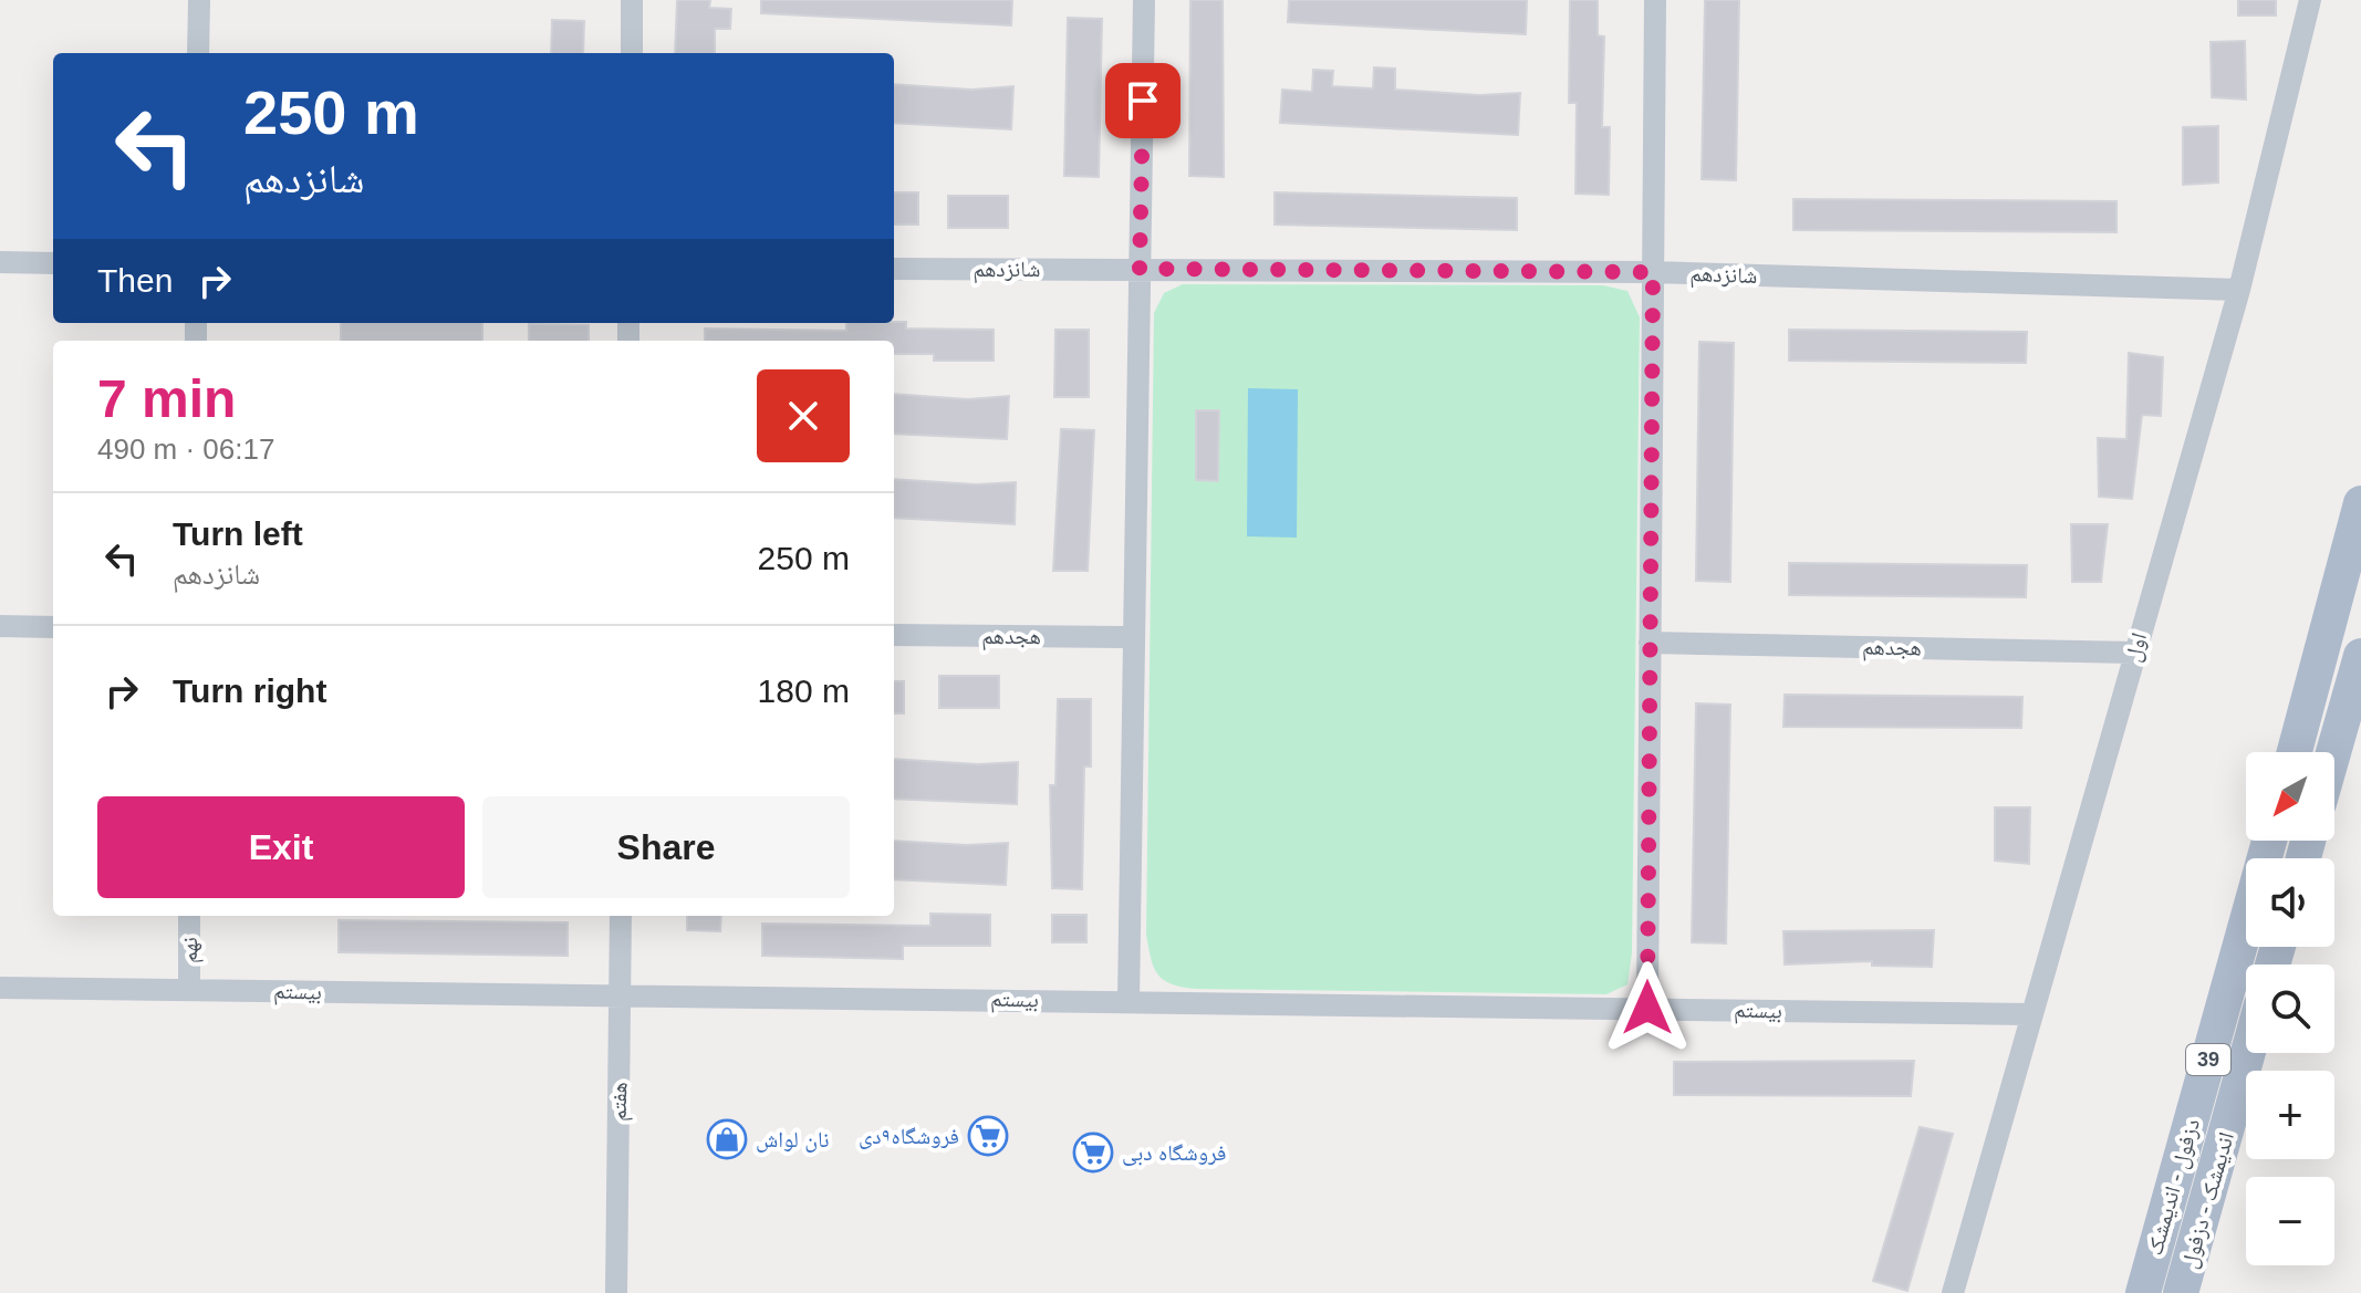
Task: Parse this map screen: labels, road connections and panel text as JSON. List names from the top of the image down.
{
  "streets": {
    "main road": ["39", "دزفول - اندیمشک", "اندیمشک - دزفول"],
    "street": [
      "شانزدهم",
      "هجدهم",
      "اول",
      "نهم",
      "بیستم",
      "هفتم"
    ]
  },
  "crossings": [
    ["شانزدهم", "اول"],
    ["هجدهم", "اول"],
    ["اول", "بیستم"],
    ["نهم", "بیستم"],
    ["بیستم", "هفتم"]
  ],
  "places": {
    "supermarket": ["فروشگاه۹دی", "فروشگاه دبی"],
    "shop": ["نان لواش"]
  },
  "north": "bottom left",
  "page": {
    "turn": ["250 m", "شانزدهم"],
    "then": "Then",
    "heading": ["7 min", "490 m · 06:17"],
    "list": [
      {
        "name": "Turn left",
        "note": "شانزدهم",
        "value": "250 m"
      },
      {
        "name": "Turn right",
        "value": "180 m"
      }
    ],
    "map_buttons": ["+", "−"],
    "buttons": ["Exit", "Share"]
  }
}
